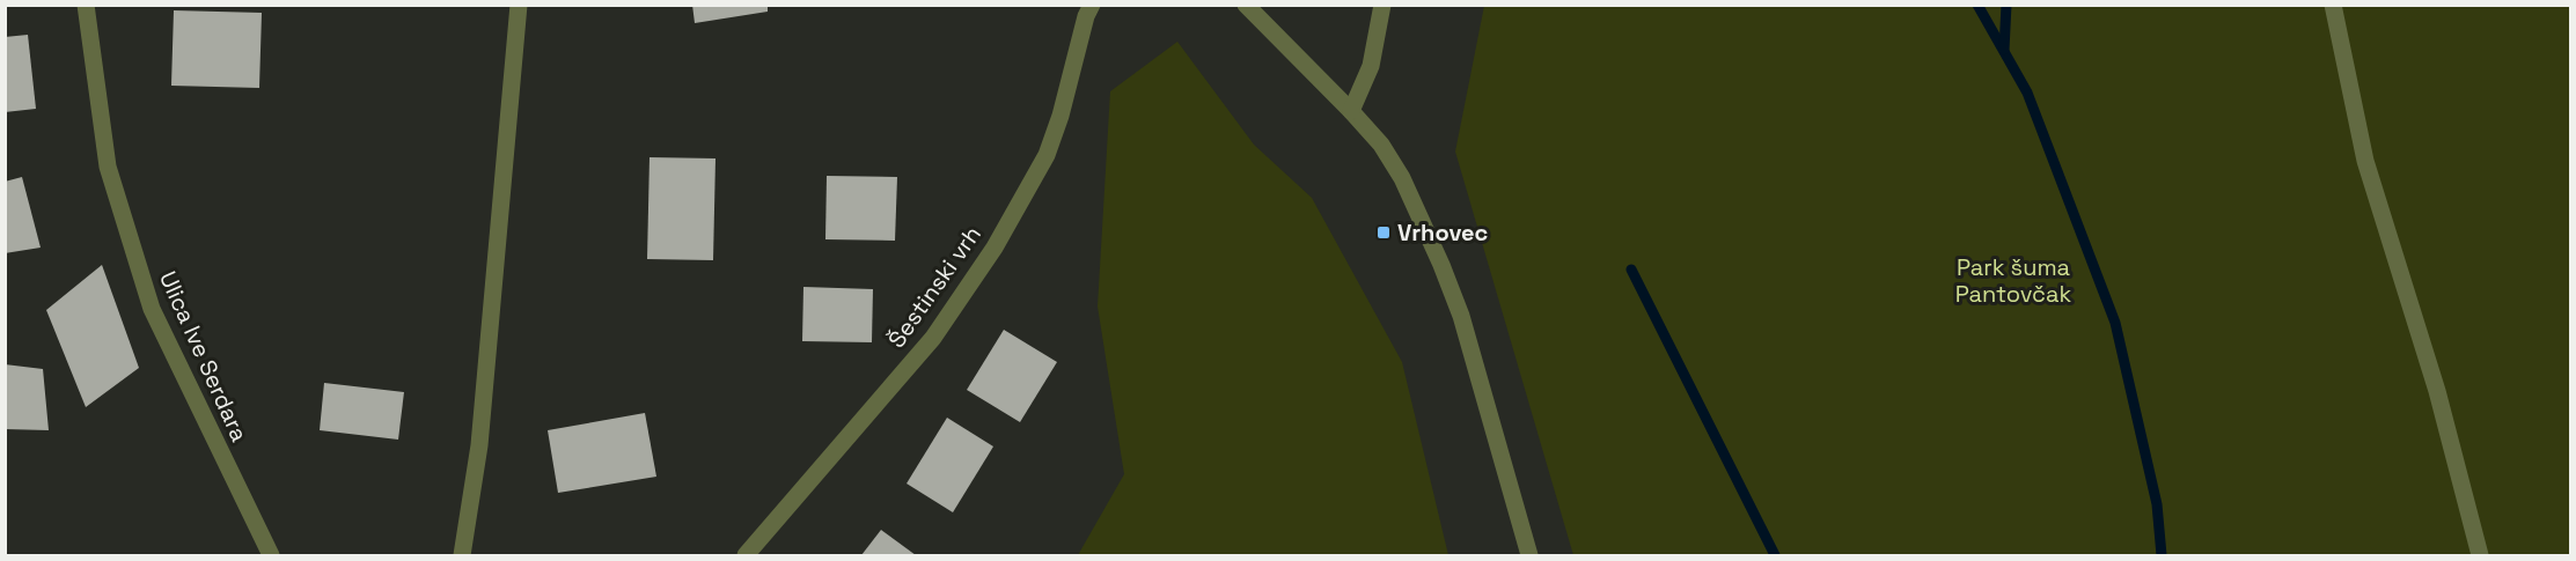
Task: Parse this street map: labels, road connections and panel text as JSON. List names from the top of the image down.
{
  "streets": {
    "street": ["Šestinski vrh", "Ulica Ive Serdara"]
  },
  "parks": ["Park šuma Pantovčak"],
  "places": {
    "transit": ["Vrhovec"]
  }
}
